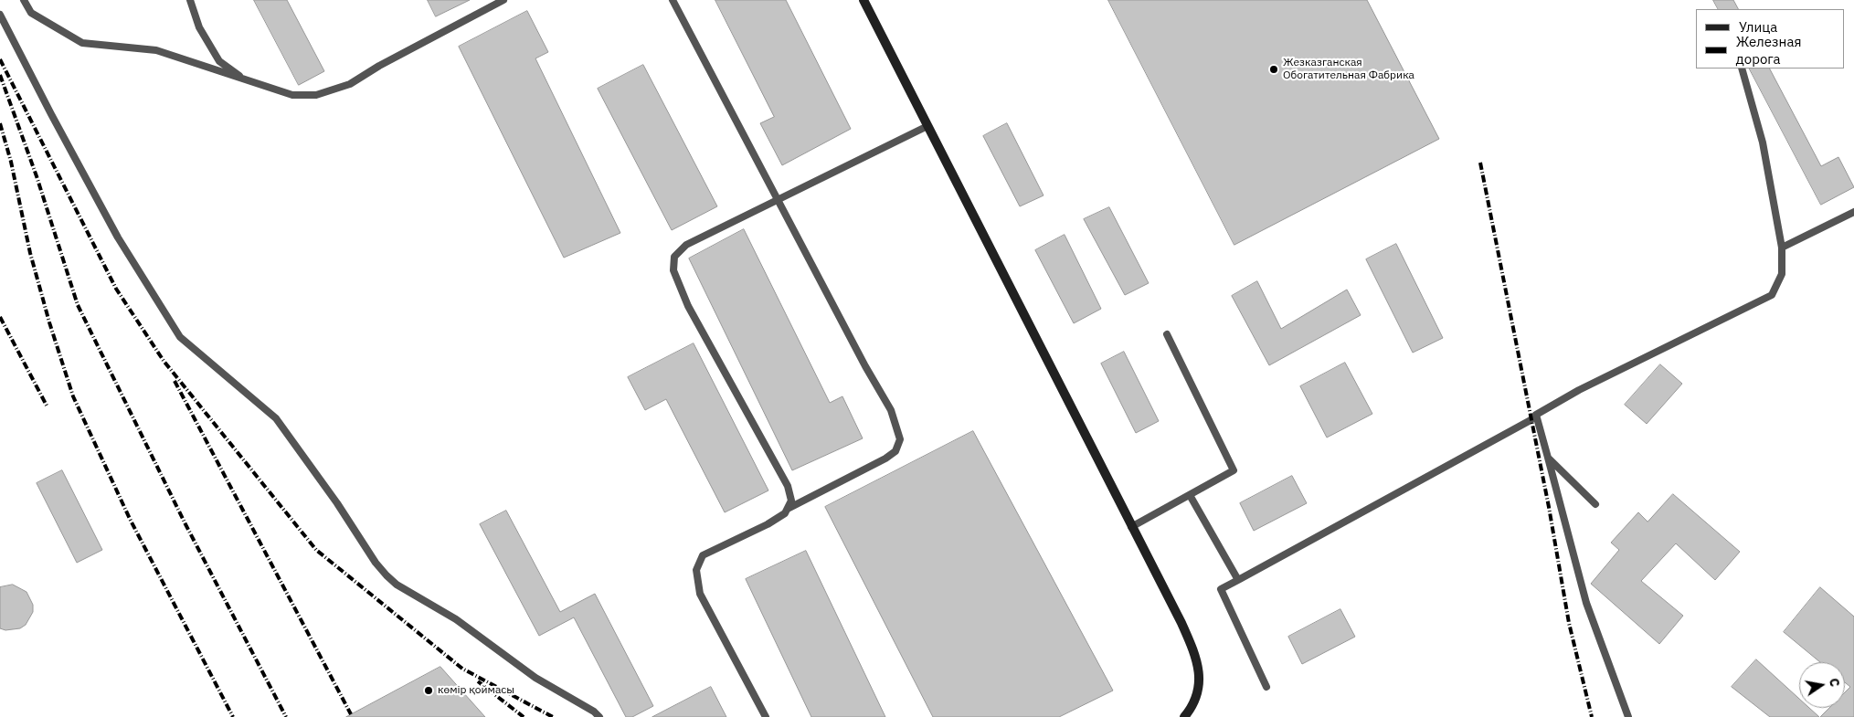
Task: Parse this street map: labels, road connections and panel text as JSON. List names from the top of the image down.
{
  "places": ["Жезказганская Обогатительная Фабрика", "көмір қоймасы"],
  "legend": ["Улица", "Железная дорога"],
  "north": "right"
}
